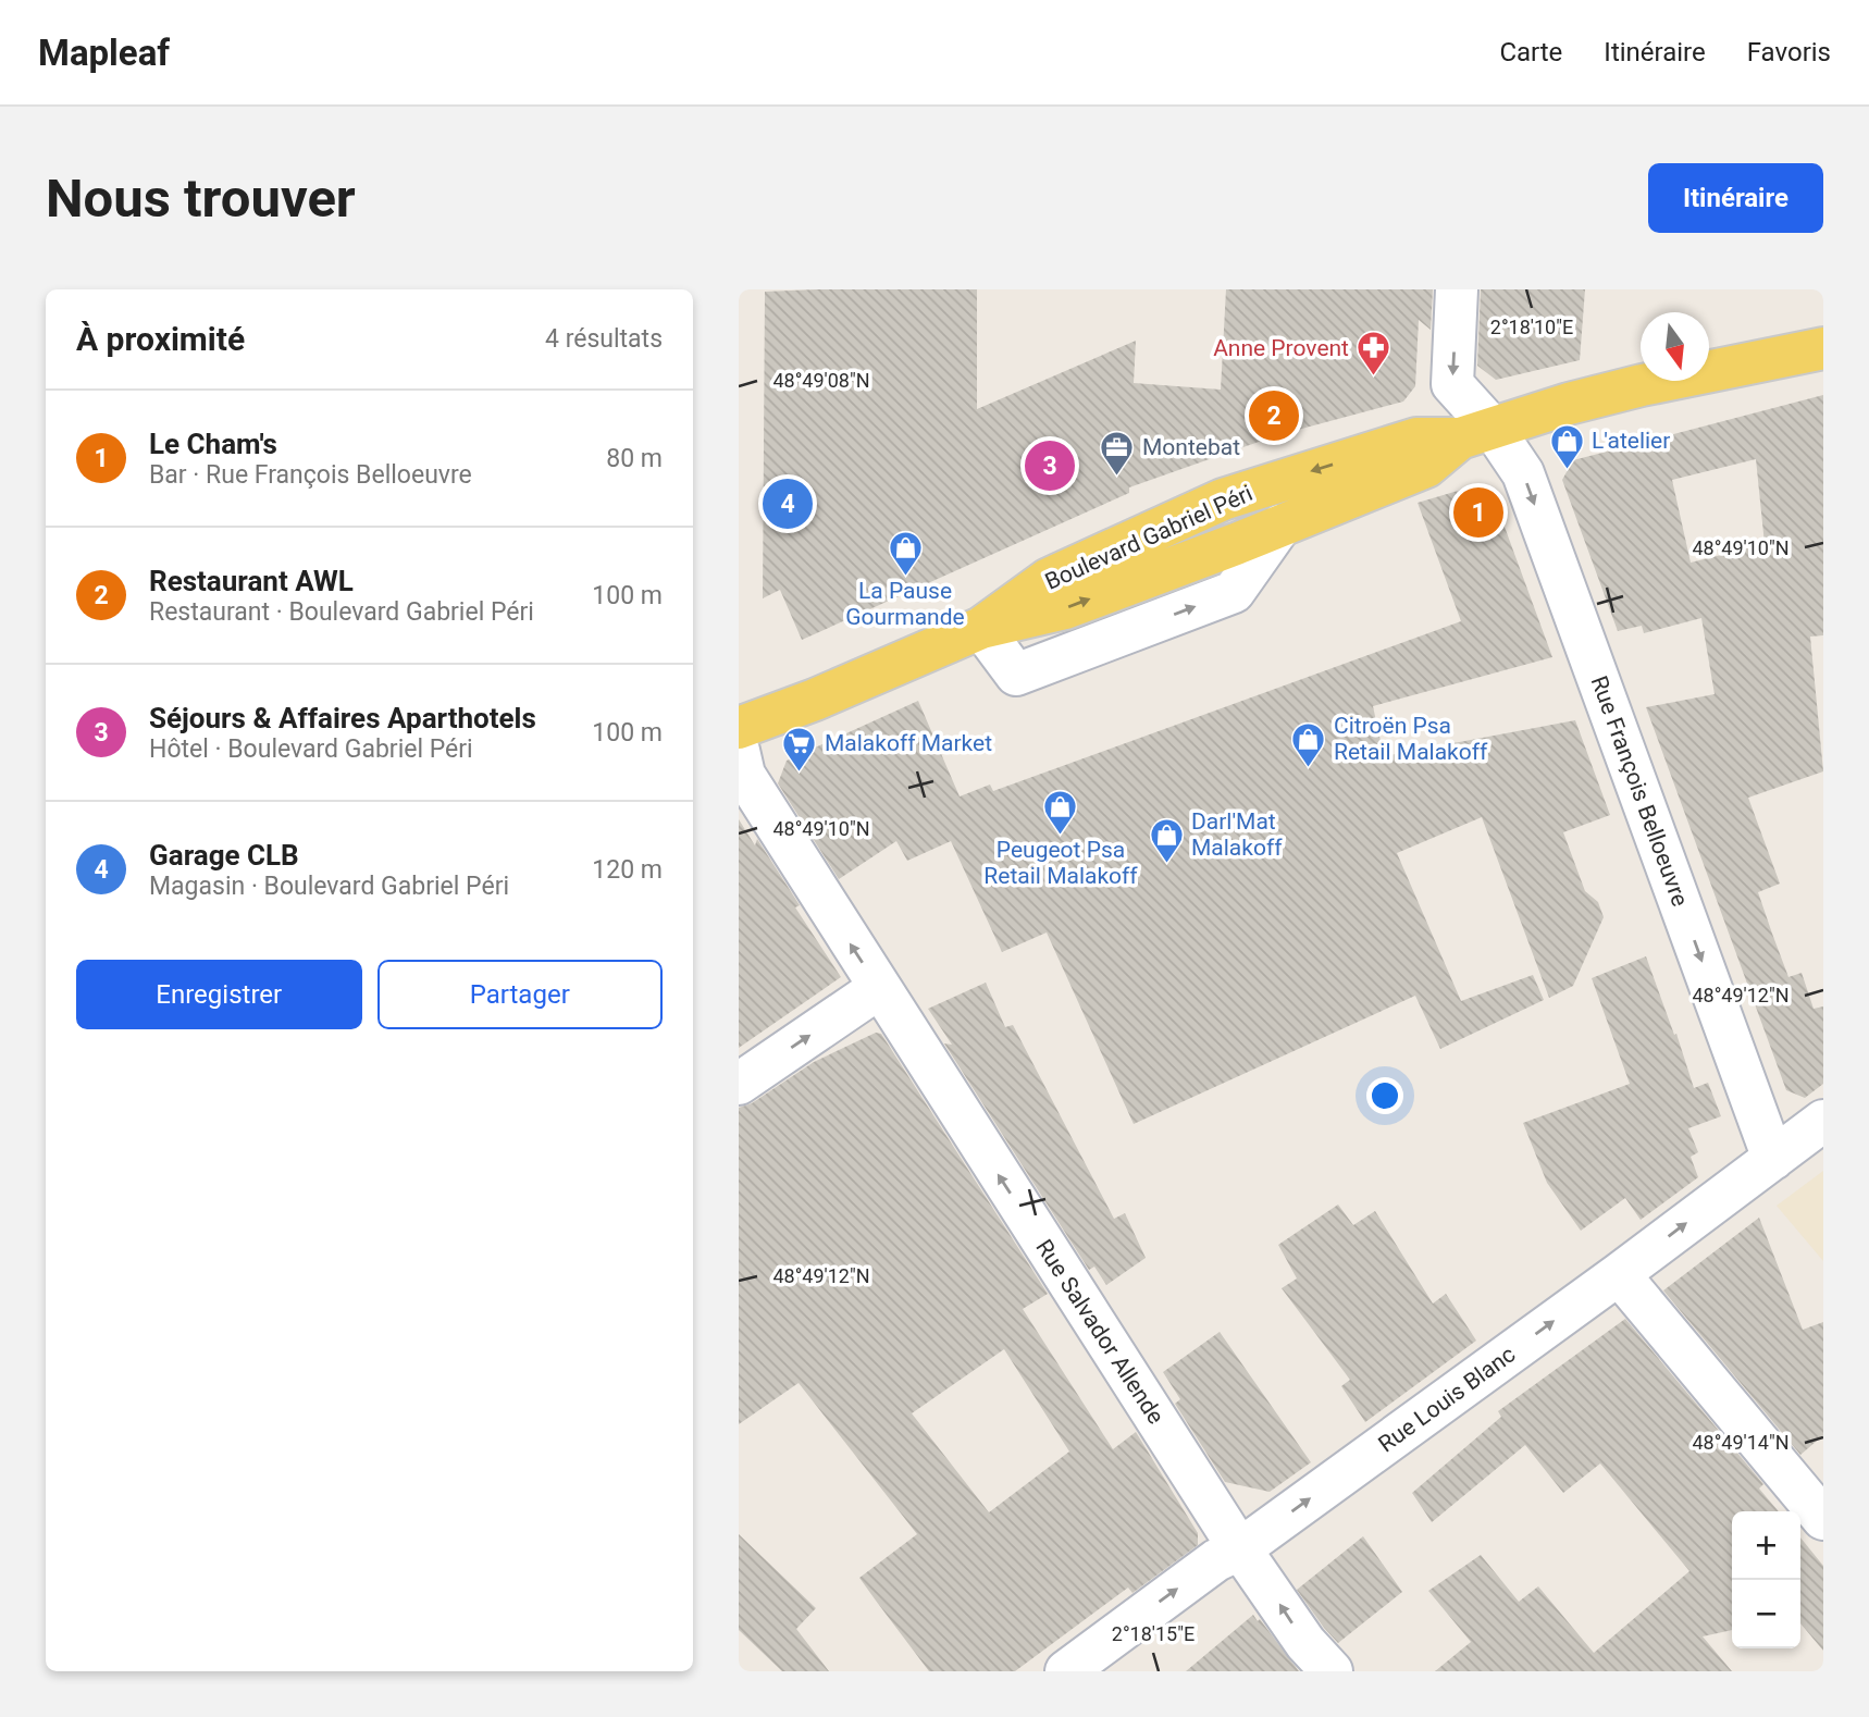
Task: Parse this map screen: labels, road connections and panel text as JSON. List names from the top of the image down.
{
  "streets": {
    "main road": ["Boulevard Gabriel Péri"],
    "street": ["Rue François Belloeuvre", "Rue Salvador Allende", "Rue Louis Blanc"]
  },
  "crossings": [
    ["Boulevard Gabriel Péri", "Rue François Belloeuvre"],
    ["Rue François Belloeuvre", "Rue Louis Blanc"],
    ["Rue Salvador Allende", "Rue Louis Blanc"]
  ],
  "one_way": ["Rue François Belloeuvre", "Rue Salvador Allende", "Rue Louis Blanc"],
  "places": {
    "pharmacy": ["Anne Provent"],
    "shop": [
      "L'atelier",
      "La Pause Gourmande",
      "Citroën Psa Retail Malakoff",
      "Peugeot Psa Retail Malakoff",
      "Darl'Mat Malakoff"
    ],
    "office": ["Montebat"],
    "supermarket": ["Malakoff Market"]
  },
  "north": "bottom",
  "page": {
    "header": "Mapleaf",
    "nav": ["Carte", "Itinéraire", "Favoris"],
    "buttons": [
      "Itinéraire",
      ["Enregistrer", "Partager"]
    ],
    "title": "Nous trouver",
    "heading": ["À proximité", "4 résultats"],
    "pins": [
      "2",
      "3",
      "4",
      "1"
    ],
    "list": [
      {
        "mark": "1",
        "name": "Le Cham's",
        "note": "Bar · Rue François Belloeuvre",
        "value": "80 m"
      },
      {
        "mark": "2",
        "name": "Restaurant AWL",
        "note": "Restaurant · Boulevard Gabriel Péri",
        "value": "100 m"
      },
      {
        "mark": "3",
        "name": "Séjours & Affaires Aparthotels",
        "note": "Hôtel · Boulevard Gabriel Péri",
        "value": "100 m"
      },
      {
        "mark": "4",
        "name": "Garage CLB",
        "note": "Magasin · Boulevard Gabriel Péri",
        "value": "120 m"
      }
    ],
    "map_buttons": ["+", "−"]
  },
  "coordinates": [
    "2°18'10\"E",
    "48°49'08\"N",
    "48°49'10\"N",
    "48°49'12\"N",
    "48°49'14\"N",
    "2°18'15\"E"
  ]
}
